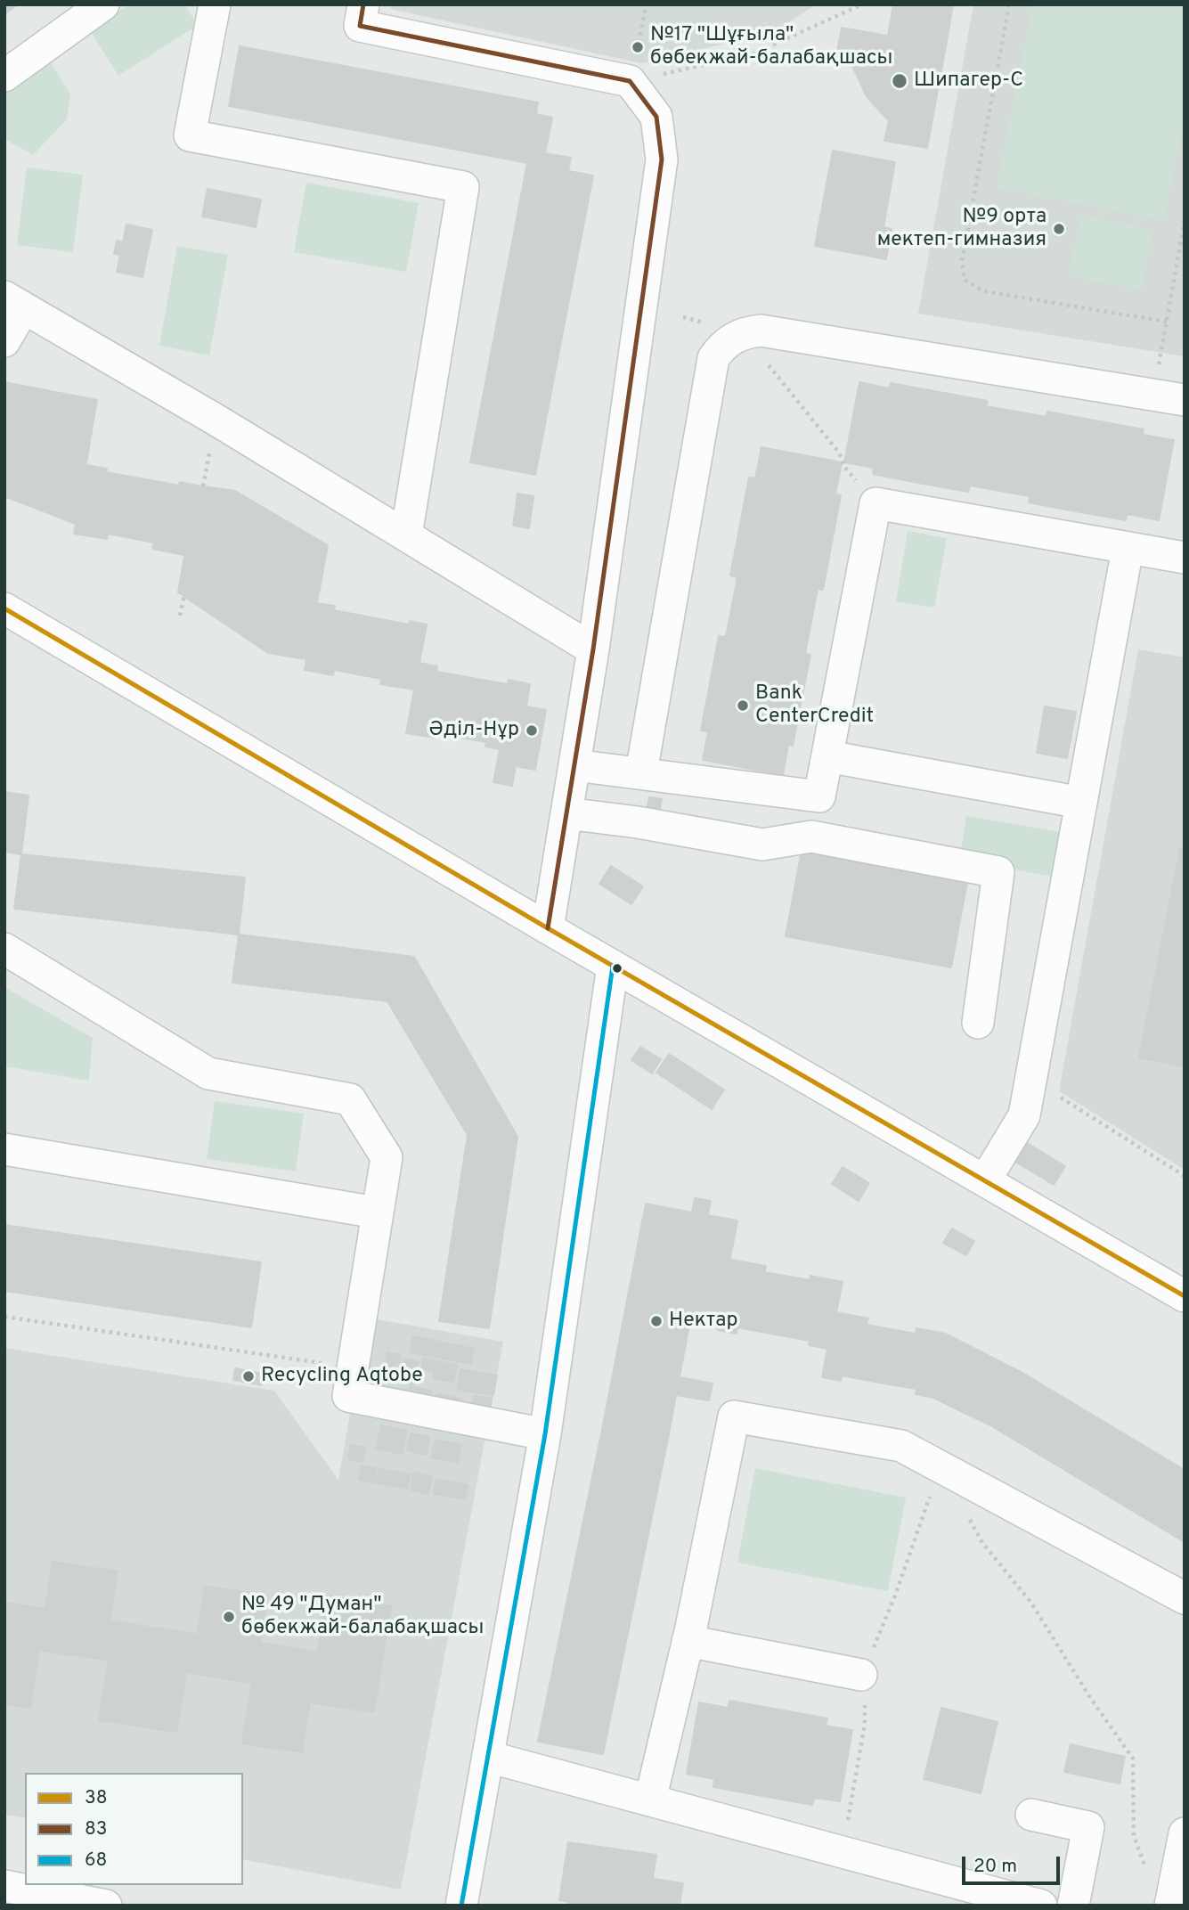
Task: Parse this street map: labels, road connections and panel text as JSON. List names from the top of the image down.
{
  "places": [
    "№17 \"Шұғыла\" бөбекжай-балабақшасы",
    "Шипагер-С",
    "№9 орта мектеп-гимназия",
    "Bank CenterCredit",
    "Әділ-Нұр",
    "Нектар",
    "Recycling Aqtobe",
    "№ 49 \"Думан\" бөбекжай-балабақшасы"
  ],
  "lines": ["transit line 83", "transit line 38", "transit line 68"],
  "legend": ["38", "83", "68"],
  "scale_bar": "20 m"
}
